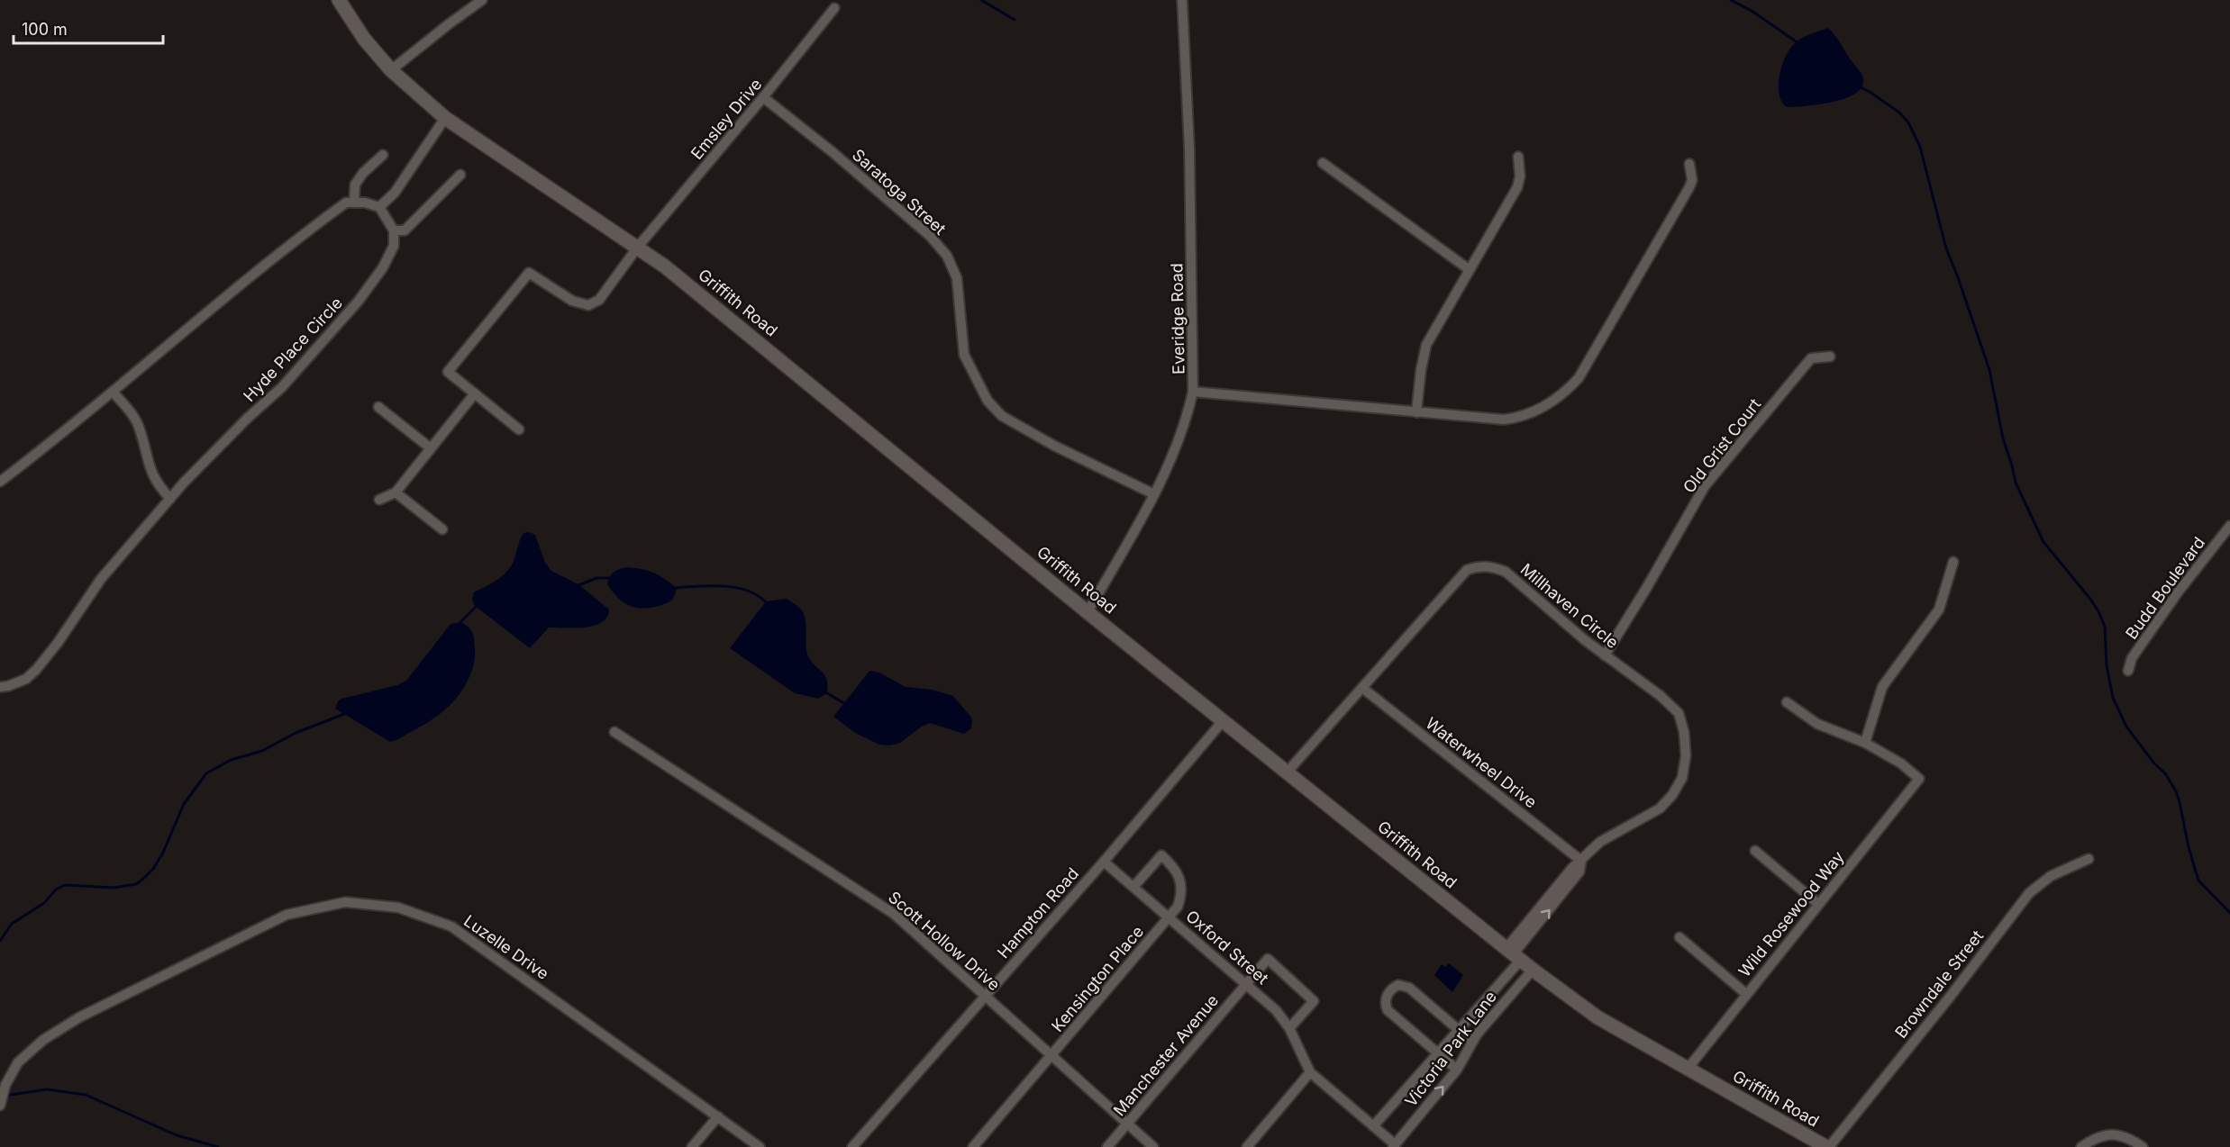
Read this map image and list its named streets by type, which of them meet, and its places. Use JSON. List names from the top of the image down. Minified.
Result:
{"streets":{"street":["Emsley Drive","Saratoga Street","Griffith Road","Everidge Road","Hyde Place Circle","Old Grist Court","Budd Boulevard","Millhaven Circle","Waterwheel Drive","Hampton Road","Wild Rosewood Way","Scott Hollow Drive","Luzelle Drive","Oxford Street","Kensington Place","Browndale Street","Victoria Park Lane","Manchester Avenue"]},"crossings":[["Emsley Drive","Saratoga Street"],["Emsley Drive","Griffith Road"],["Saratoga Street","Everidge Road"],["Griffith Road","Everidge Road"],["Griffith Road","Millhaven Circle"],["Griffith Road","Hampton Road"],["Griffith Road","Wild Rosewood Way"],["Griffith Road","Browndale Street"],["Griffith Road","Victoria Park Lane"],["Old Grist Court","Millhaven Circle"],["Millhaven Circle","Waterwheel Drive"],["Millhaven Circle","Victoria Park Lane"],["Hampton Road","Scott Hollow Drive"],["Hampton Road","Oxford Street"],["Scott Hollow Drive","Kensington Place"],["Scott Hollow Drive","Manchester Avenue"],["Oxford Street","Kensington Place"],["Oxford Street","Manchester Avenue"]],"scale_bar":"100 m"}
